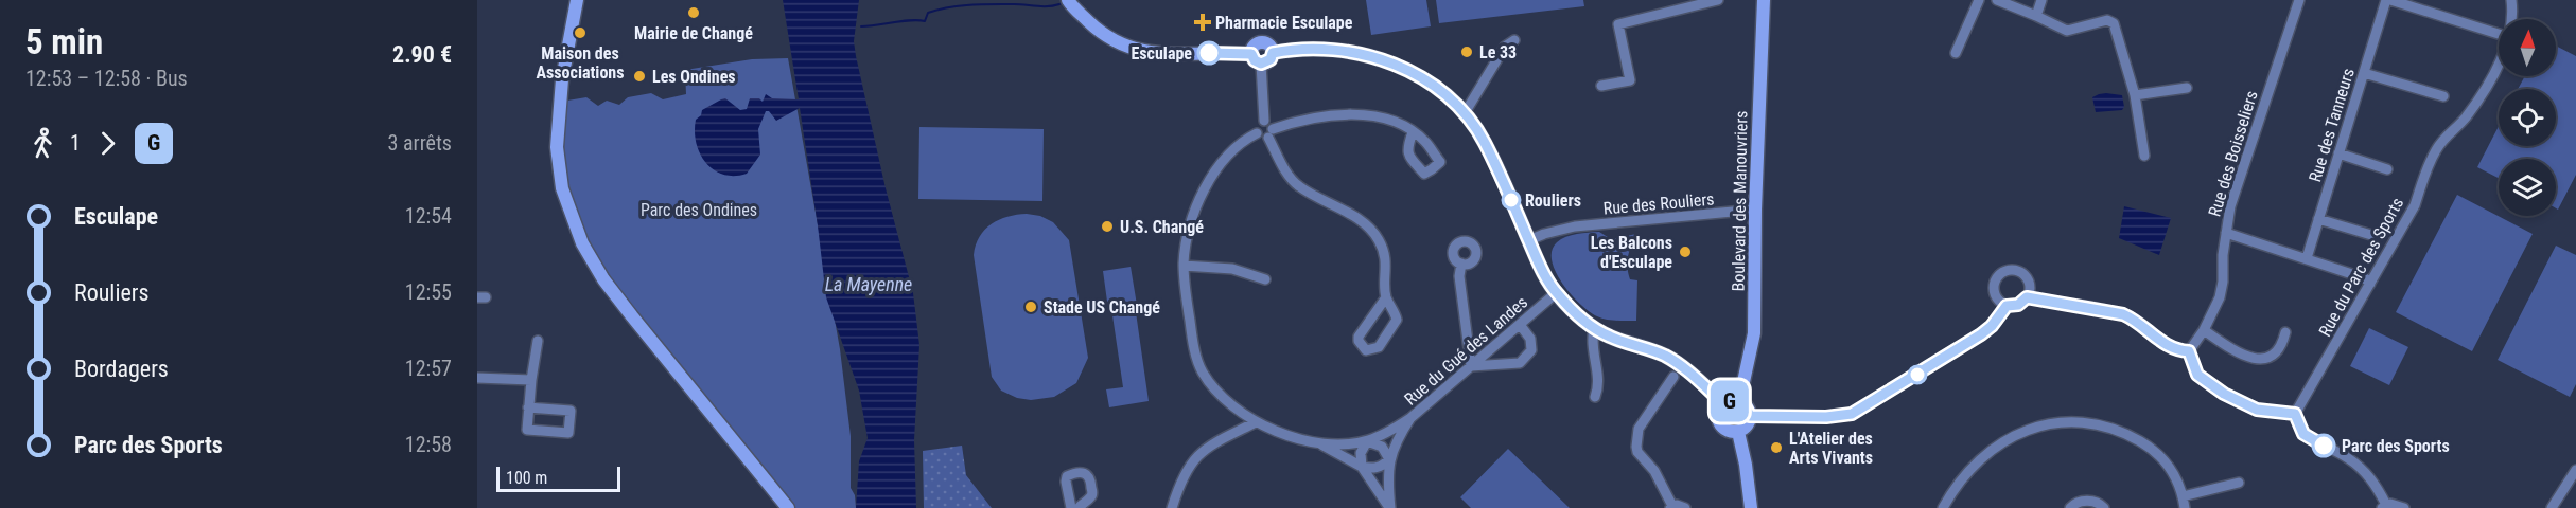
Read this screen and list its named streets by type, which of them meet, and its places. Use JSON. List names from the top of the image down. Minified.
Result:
{"streets":{"street":["Rue des Tanneurs","Rue des Boisseliers","Boulevard des Manouvriers","Rue des Rouliers","Rue du Parc des Sports","Rue du Gué des Landes"]},"crossings":[["Boulevard des Manouvriers","Rue des Rouliers"]],"water":["La Mayenne"],"parks":["Parc des Ondines"],"places":{"other":["Mairie de Changé","Maison des Associations","Le 33","Esculape","Les Ondines","Rouliers","U.S. Changé","Les Balcons d'Esculape","Stade US Changé","Parc des Sports","L'Atelier des Arts Vivants"],"health":["Pharmacie Esculape"]},"lines":["bus line G"],"scale_bar":"100 m","north":"top","page":{"heading":["5 min","12:53 – 12:58 · Bus","2.90 €"],"on_map":"G","legs":["1","G","3 arrêts"],"list":[{"name":"Esculape","value":"12:54"},{"name":"Rouliers","value":"12:55"},{"name":"Bordagers","value":"12:57"},{"name":"Parc des Sports","value":"12:58"}],"scale":"100 m"}}
